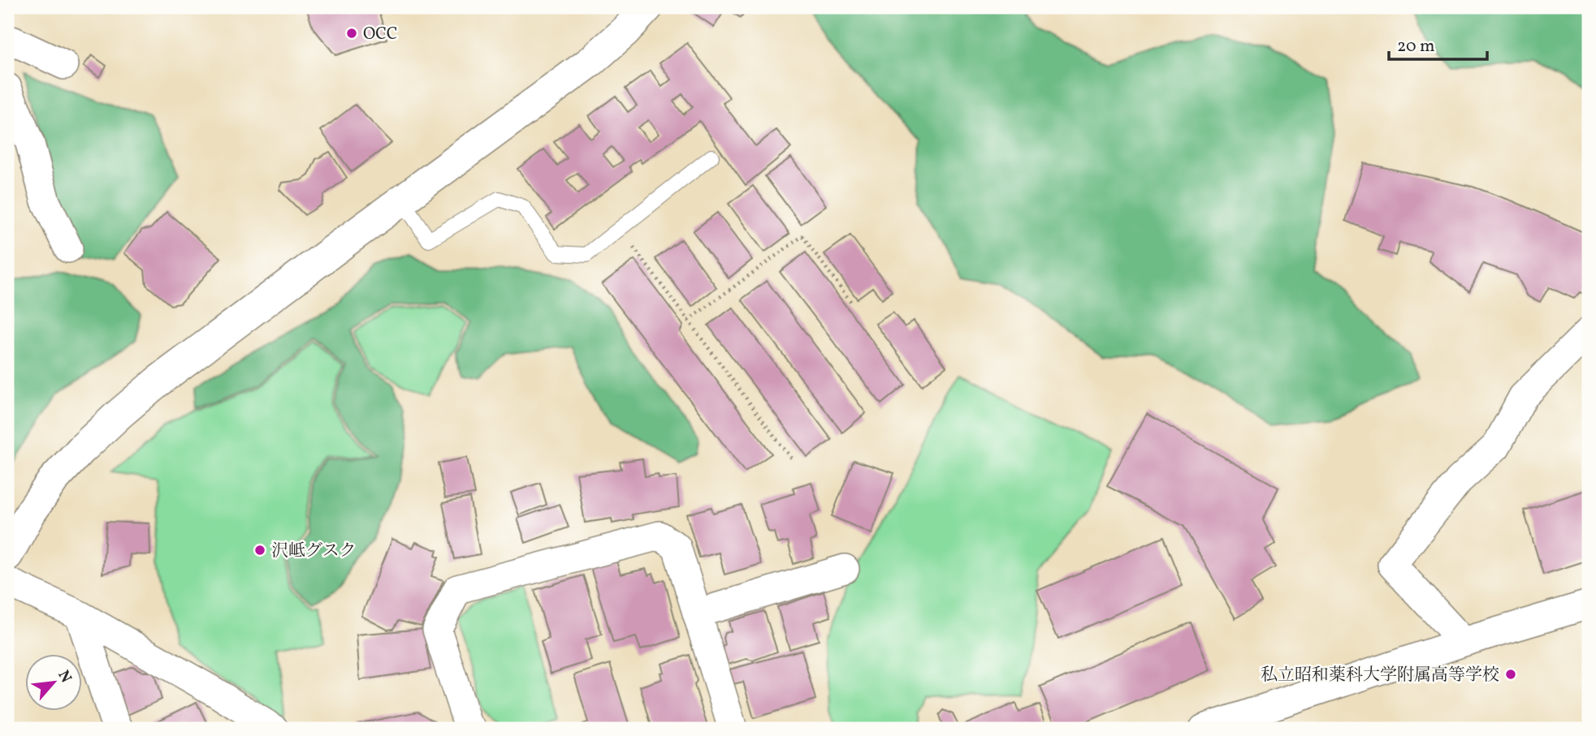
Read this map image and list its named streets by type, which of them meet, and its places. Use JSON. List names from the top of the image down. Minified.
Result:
{"places":["OCC","沢岻グスク","私立昭和薬科大学附属高等学校"],"scale_bar":"20 m","north":"top right"}
